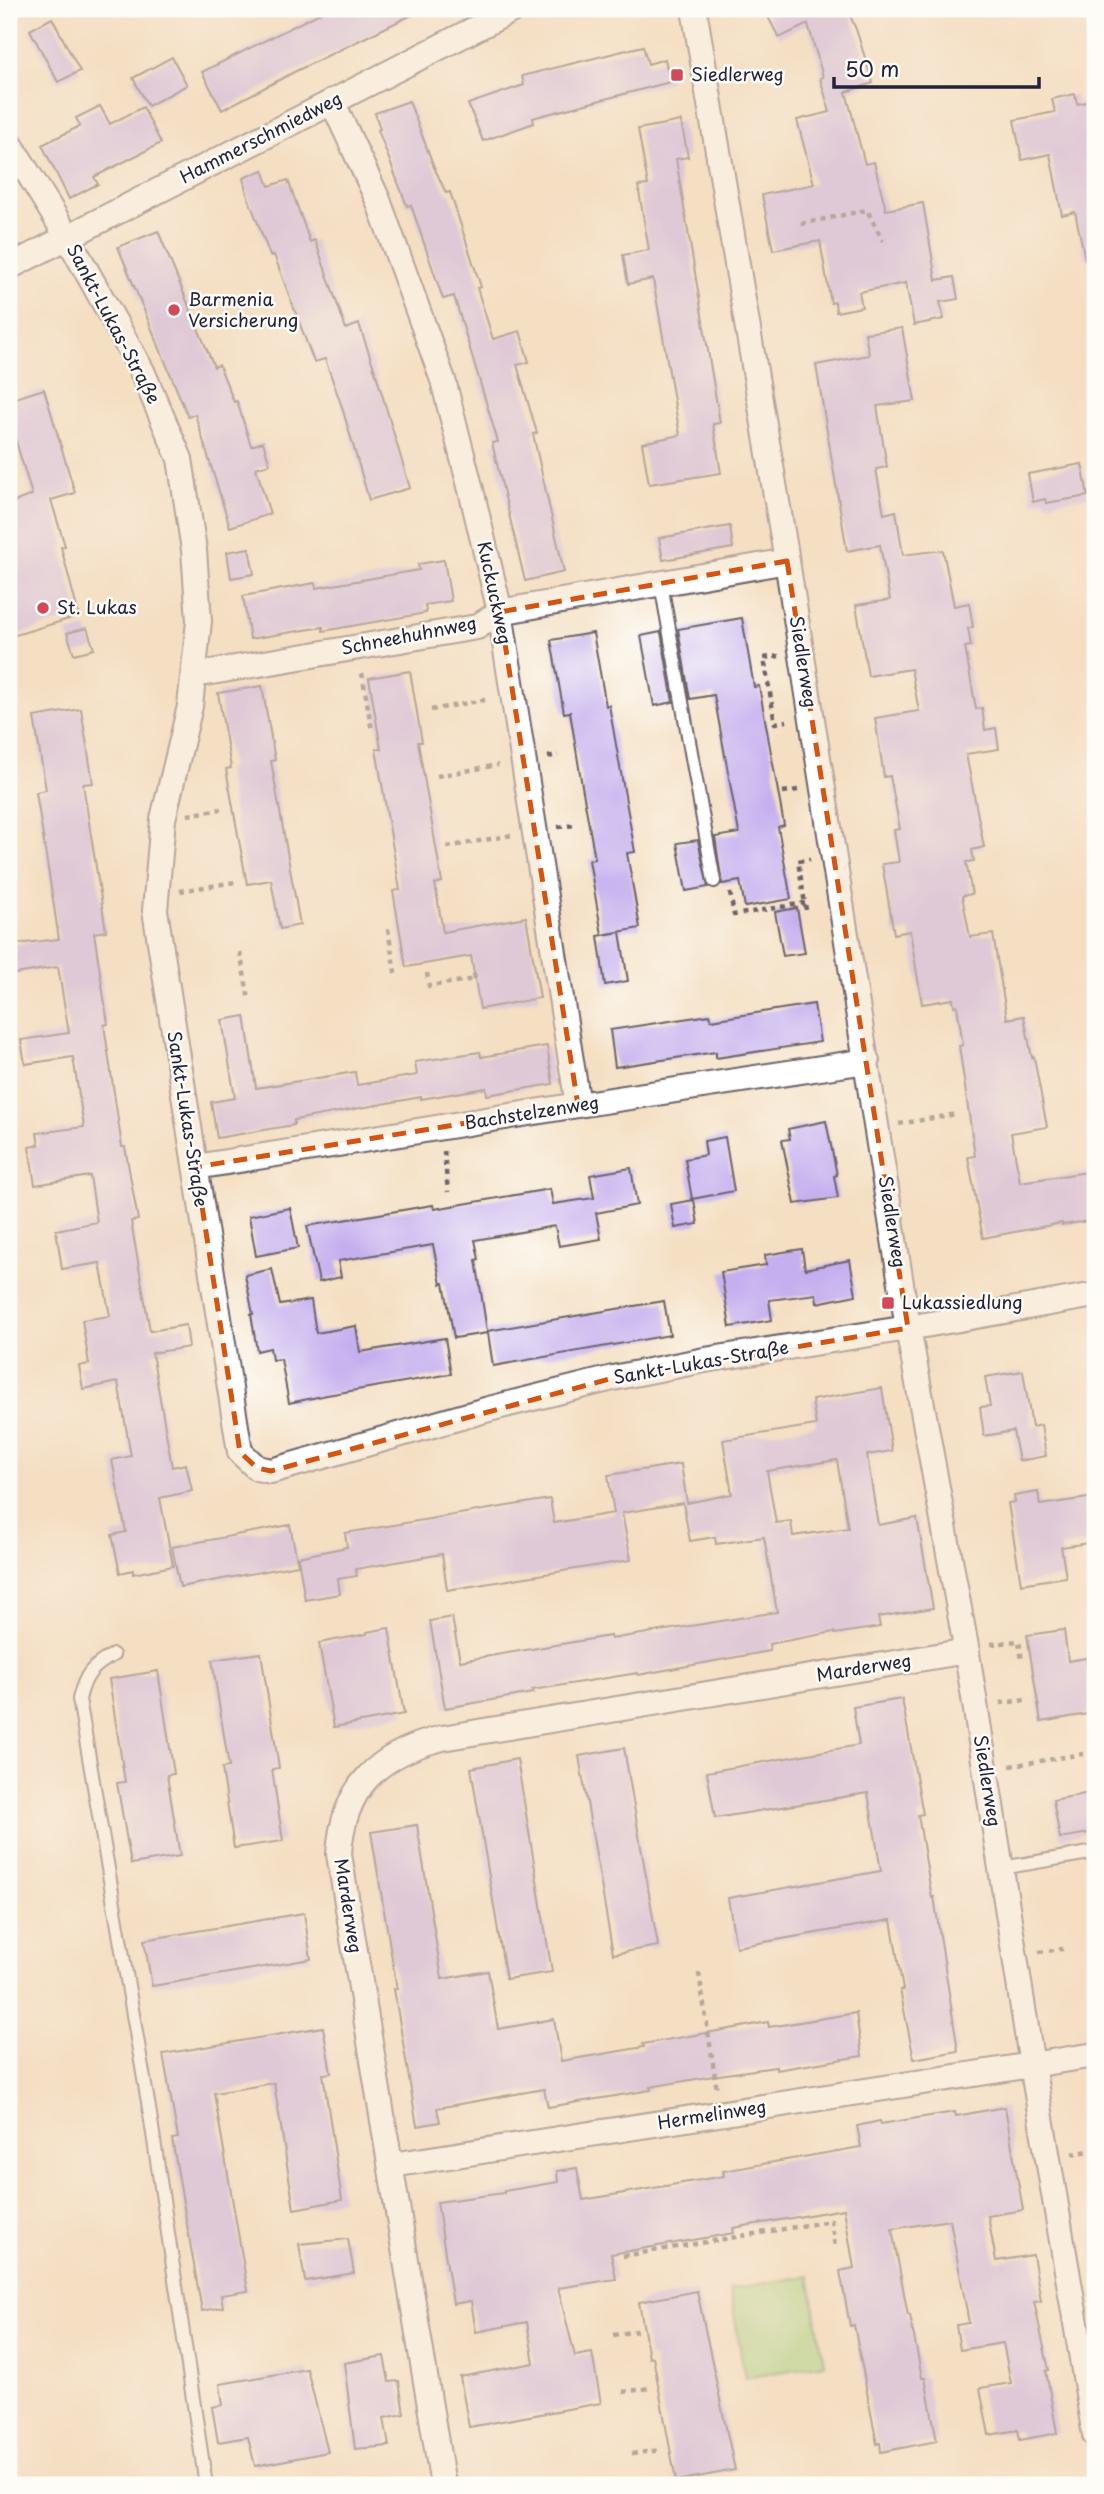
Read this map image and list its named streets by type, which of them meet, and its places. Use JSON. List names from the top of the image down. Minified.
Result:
{"streets":{"street":["Hammerschmiedweg","Sankt-Lukas-Straße","Kuckuckweg","Schneehuhnweg","Siedlerweg","Bachstelzenweg","Marderweg","Hermelinweg"]},"crossings":[["Hammerschmiedweg","Sankt-Lukas-Straße"],["Hammerschmiedweg","Kuckuckweg"],["Sankt-Lukas-Straße","Schneehuhnweg"],["Sankt-Lukas-Straße","Siedlerweg"],["Sankt-Lukas-Straße","Bachstelzenweg"],["Kuckuckweg","Schneehuhnweg"],["Kuckuckweg","Bachstelzenweg"],["Schneehuhnweg","Siedlerweg"],["Siedlerweg","Bachstelzenweg"],["Siedlerweg","Marderweg"],["Siedlerweg","Hermelinweg"],["Marderweg","Hermelinweg"]],"places":{"transit":["Siedlerweg","Lukassiedlung"],"other":["Barmenia Versicherung","St. Lukas"]},"scale_bar":"50 m"}
